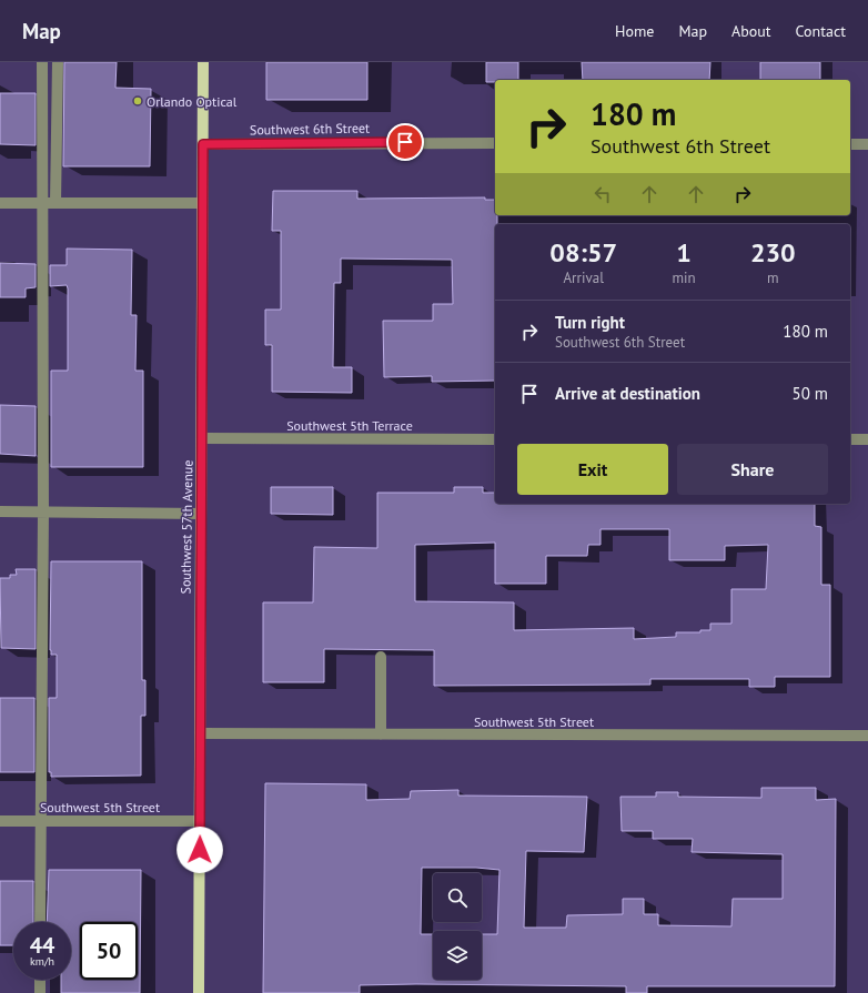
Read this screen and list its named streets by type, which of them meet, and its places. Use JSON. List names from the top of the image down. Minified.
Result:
{"streets":{"main road":["Southwest 57th Avenue"],"street":["Southwest 6th Street","Southwest 5th Terrace","Southwest 5th Street"]},"crossings":[["Southwest 6th Street","Southwest 57th Avenue"],["Southwest 5th Terrace","Southwest 57th Avenue"],["Southwest 57th Avenue","Southwest 5th Street"]],"places":["Orlando Optical"],"page":{"header":"Map","nav":["Home","Map","About","Contact"],"turn":["180 m","Southwest 6th Street"],"eta":["08:57","Arrival","1","min","230","m"],"list":[{"name":"Turn right","note":"Southwest 6th Street","value":"180 m"},{"name":"Arrive at destination","value":"50 m"}],"buttons":["Exit","Share"],"speed":"44 km/h","limit":"50"}}
